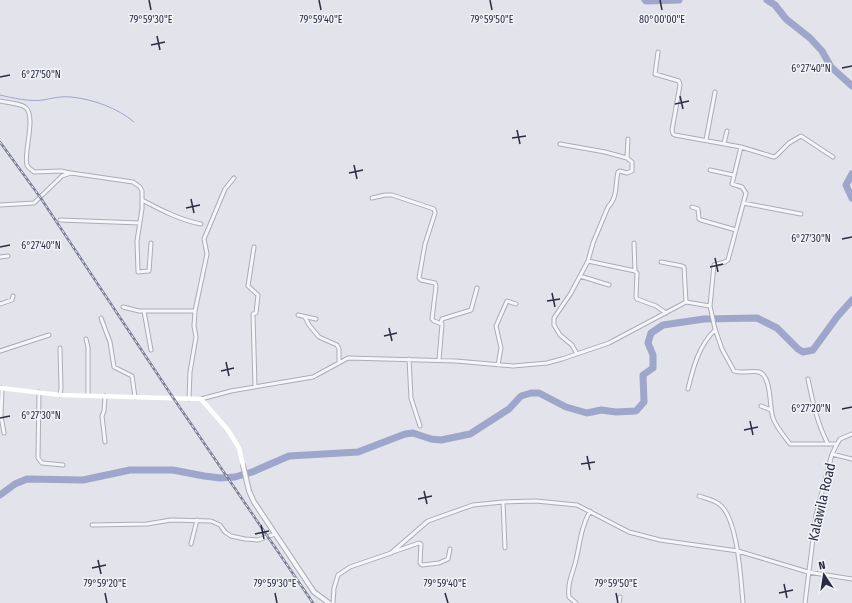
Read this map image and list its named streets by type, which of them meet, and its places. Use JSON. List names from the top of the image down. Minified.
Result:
{"streets":{"street":["Kalawila Road"]},"north":"top","coordinates":["79°59'30\"E","79°59'40\"E","79°59'50\"E","80°00'00\"E","6°27'40\"N","6°27'50\"N","6°27'30\"N","6°27'20\"N","79°59'20\"E"]}
